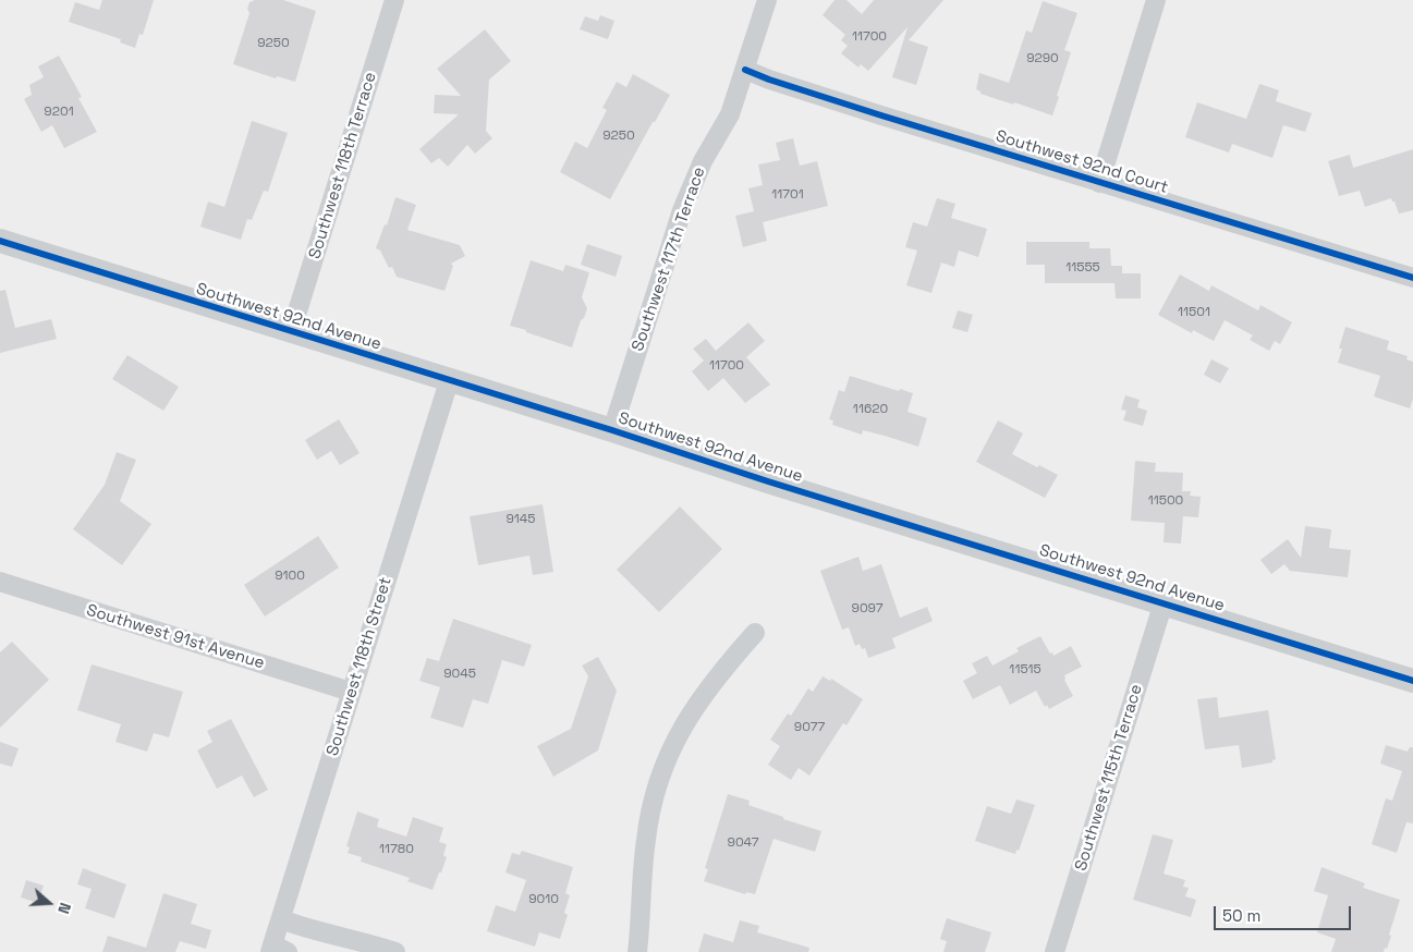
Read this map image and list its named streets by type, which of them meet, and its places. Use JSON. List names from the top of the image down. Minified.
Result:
{"streets":{"street":["Southwest 92nd Court","Southwest 118th Terrace","Southwest 117th Terrace","Southwest 92nd Avenue","Southwest 91st Avenue","Southwest 118th Street","Southwest 115th Terrace"]},"crossings":[["Southwest 92nd Court","Southwest 117th Terrace"],["Southwest 118th Terrace","Southwest 92nd Avenue"],["Southwest 117th Terrace","Southwest 92nd Avenue"],["Southwest 92nd Avenue","Southwest 118th Street"],["Southwest 92nd Avenue","Southwest 115th Terrace"],["Southwest 91st Avenue","Southwest 118th Street"]],"house_numbers":["11700","9250","9290","9201","9250","11701","11555","11501","11700","11620","11500","9145","9100","9097","11515","9045","9077","9047","11780","9010"],"scale_bar":"50 m","north":"right"}
